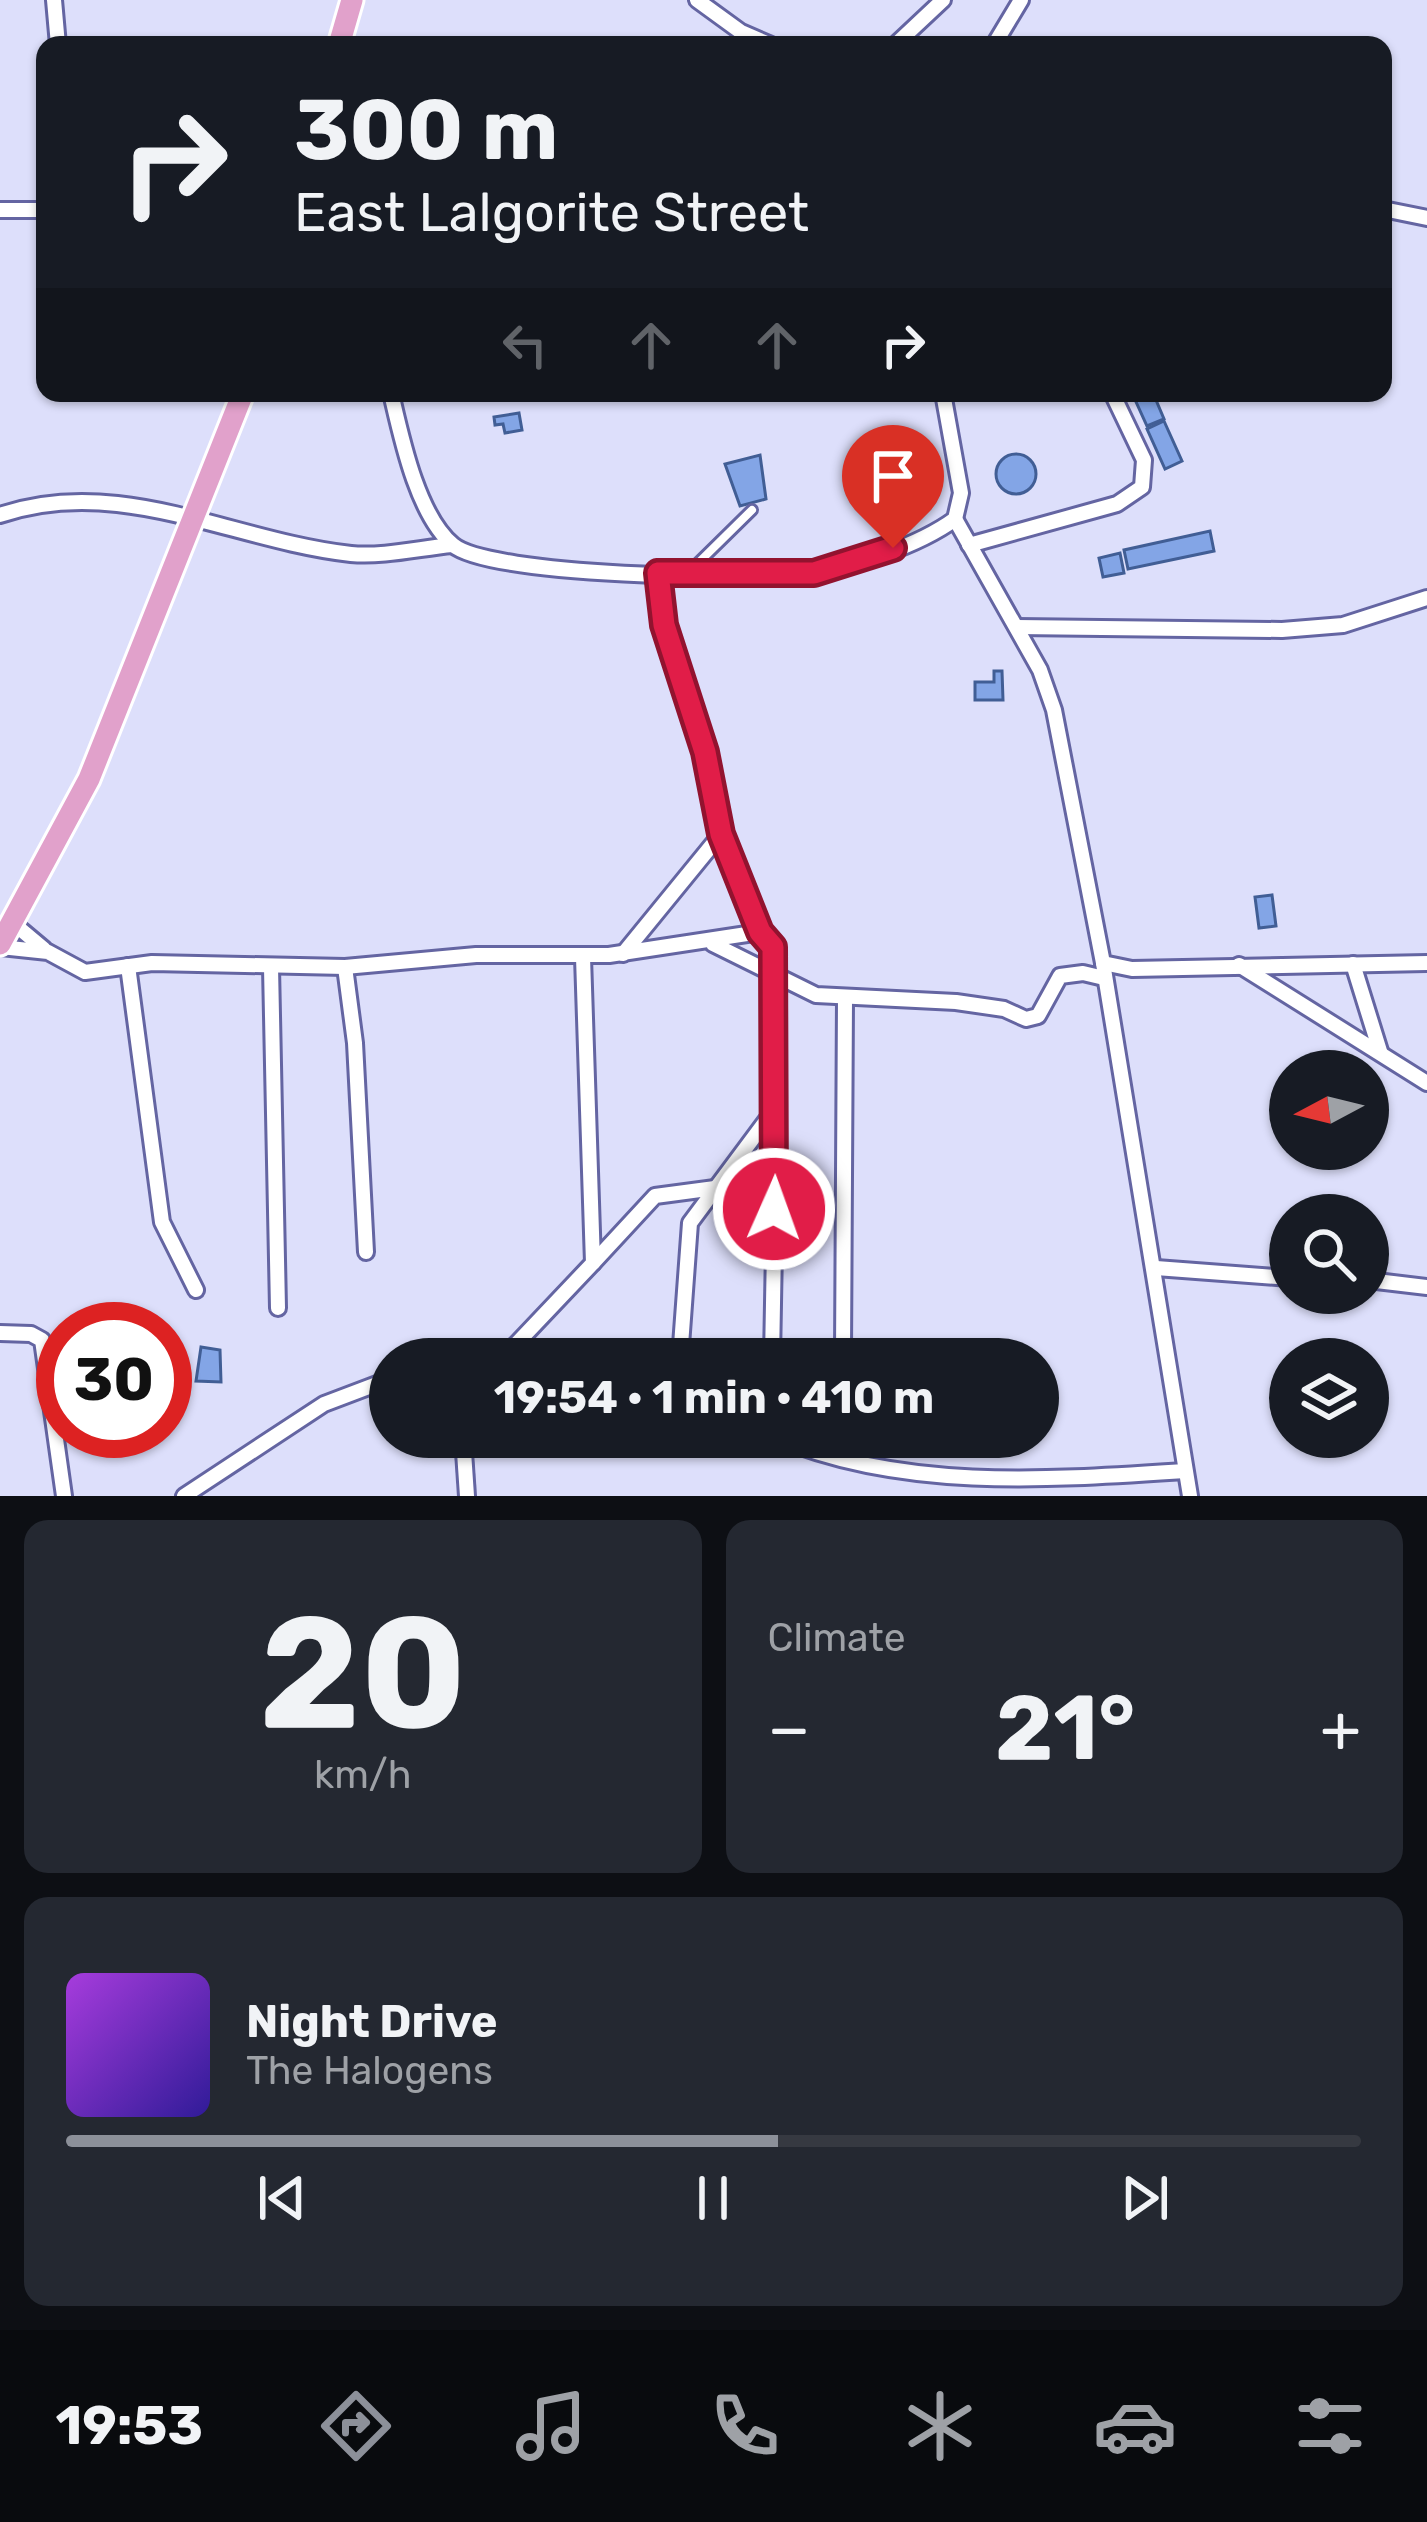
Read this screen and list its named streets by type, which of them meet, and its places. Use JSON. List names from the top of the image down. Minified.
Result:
{"north":"left","page":{"turn":["300 m","East Lalgorite Street"],"limit":"30","trip":"19:54 · 1 min · 410 m","tile":[["20","km/h"],"Climate"],"heat":["−","21°","+"],"song":["Night Drive","The Halogens"],"tabs":"19:53"}}
